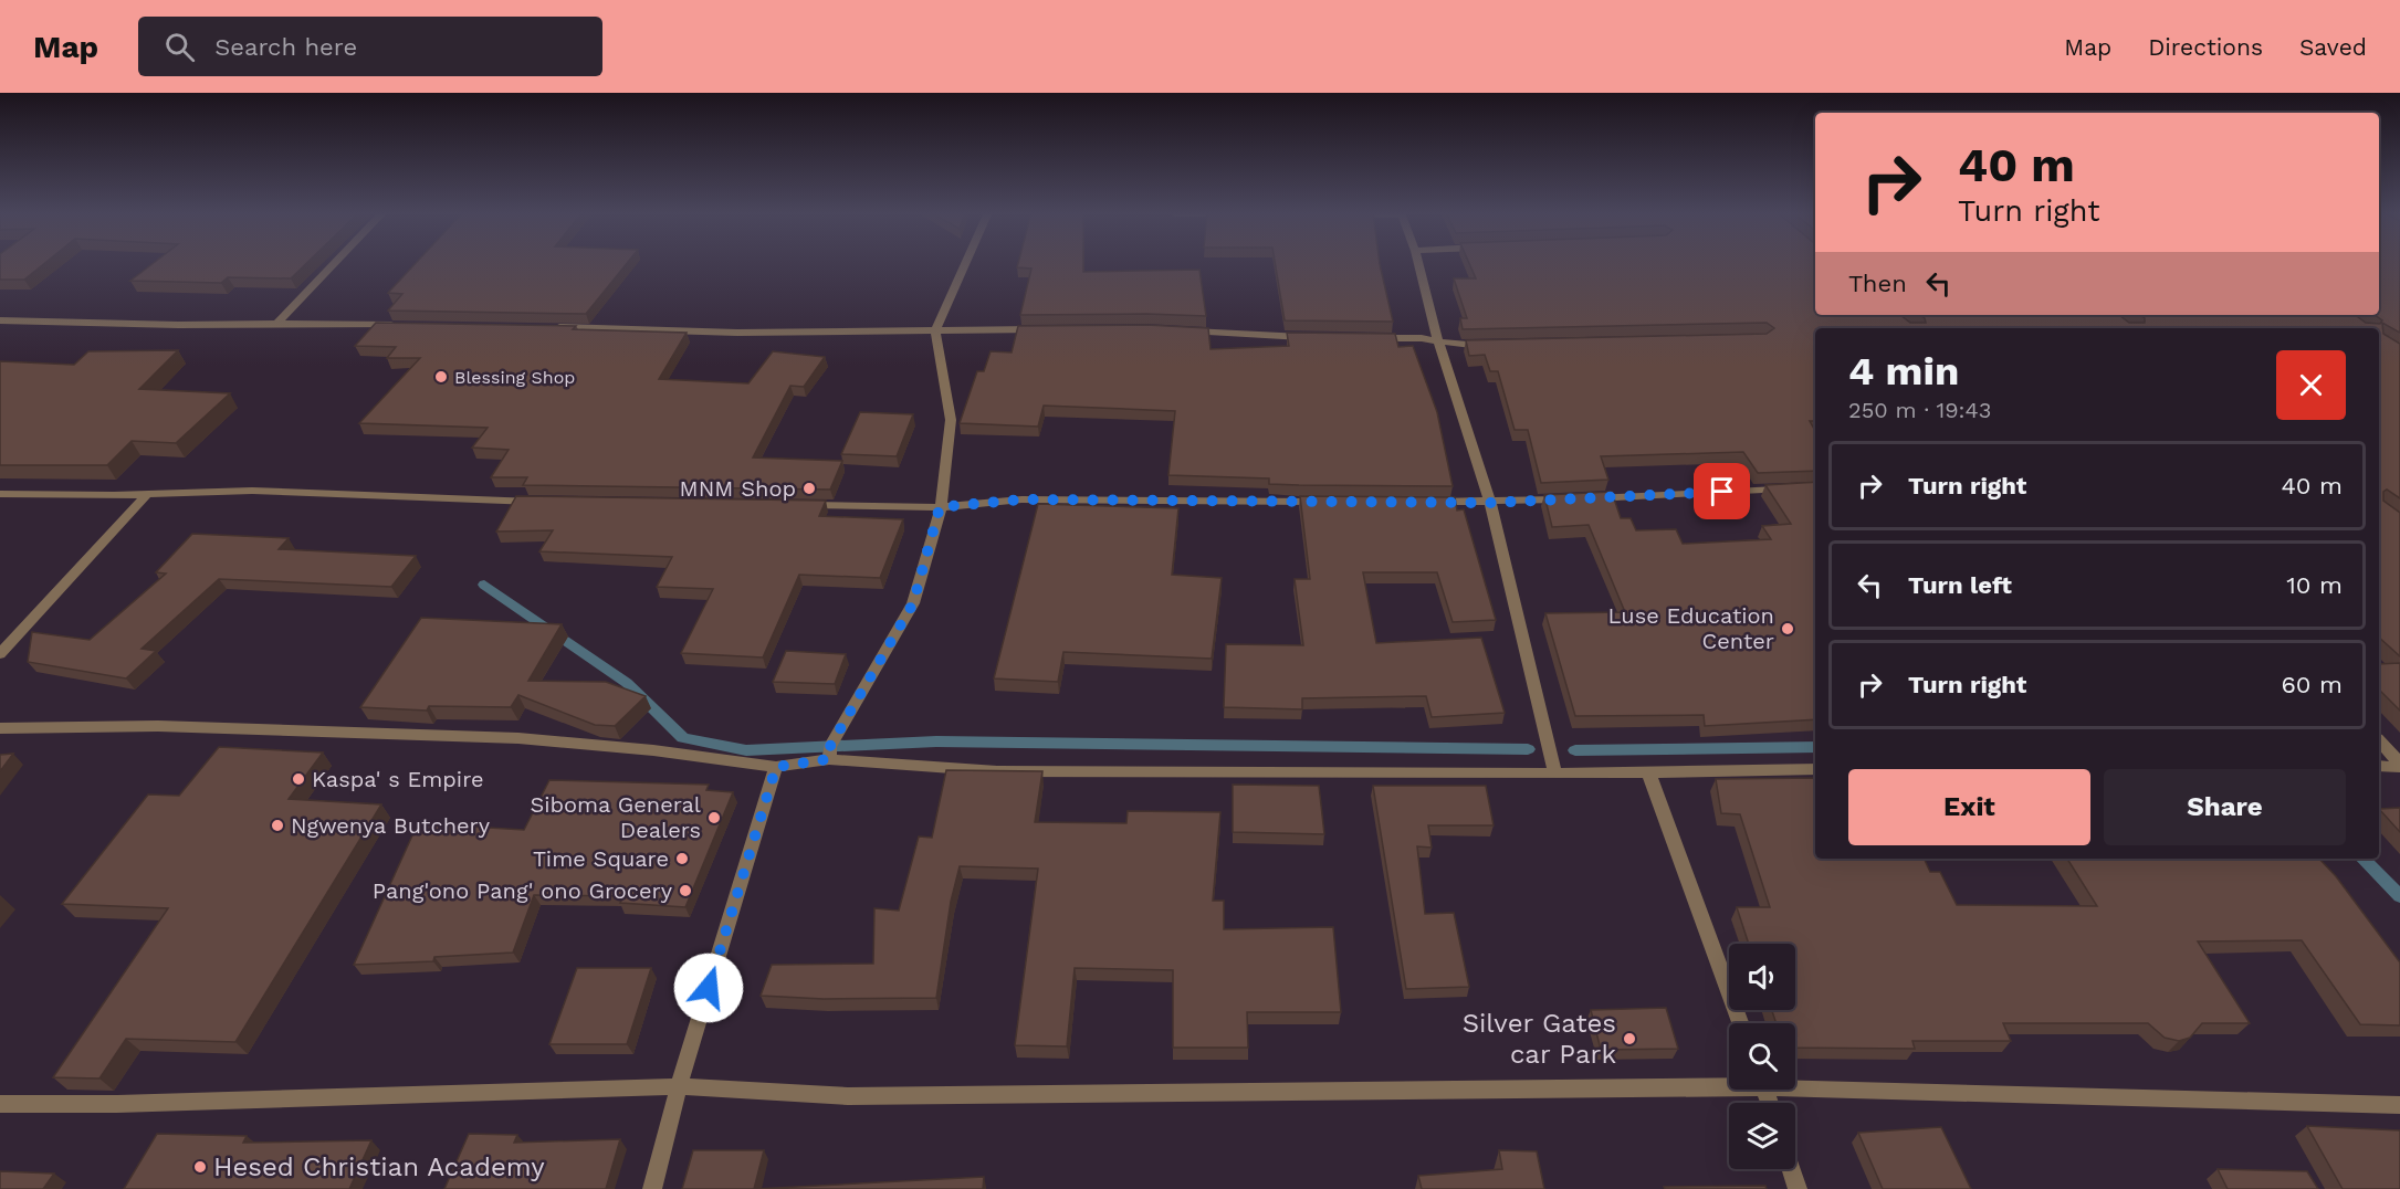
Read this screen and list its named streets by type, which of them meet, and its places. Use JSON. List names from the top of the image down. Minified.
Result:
{"places":["Blessing Shop","MNM Shop","Luse Education Center","Kaspa' s Empire","Siboma General Dealers","Ngwenya Butchery","Time Square","Pang'ono Pang' ono Grocery","Silver Gates car Park","Hesed Christian Academy"],"page":{"header":"Map","search":"Search here","nav":["Map","Directions","Saved"],"turn":["40 m","Turn right"],"then":"Then","heading":["4 min","250 m · 19:43"],"list":[{"name":"Turn right","value":"40 m"},{"name":"Turn left","value":"10 m"},{"name":"Turn right","value":"60 m"}],"buttons":["Exit","Share"]}}
